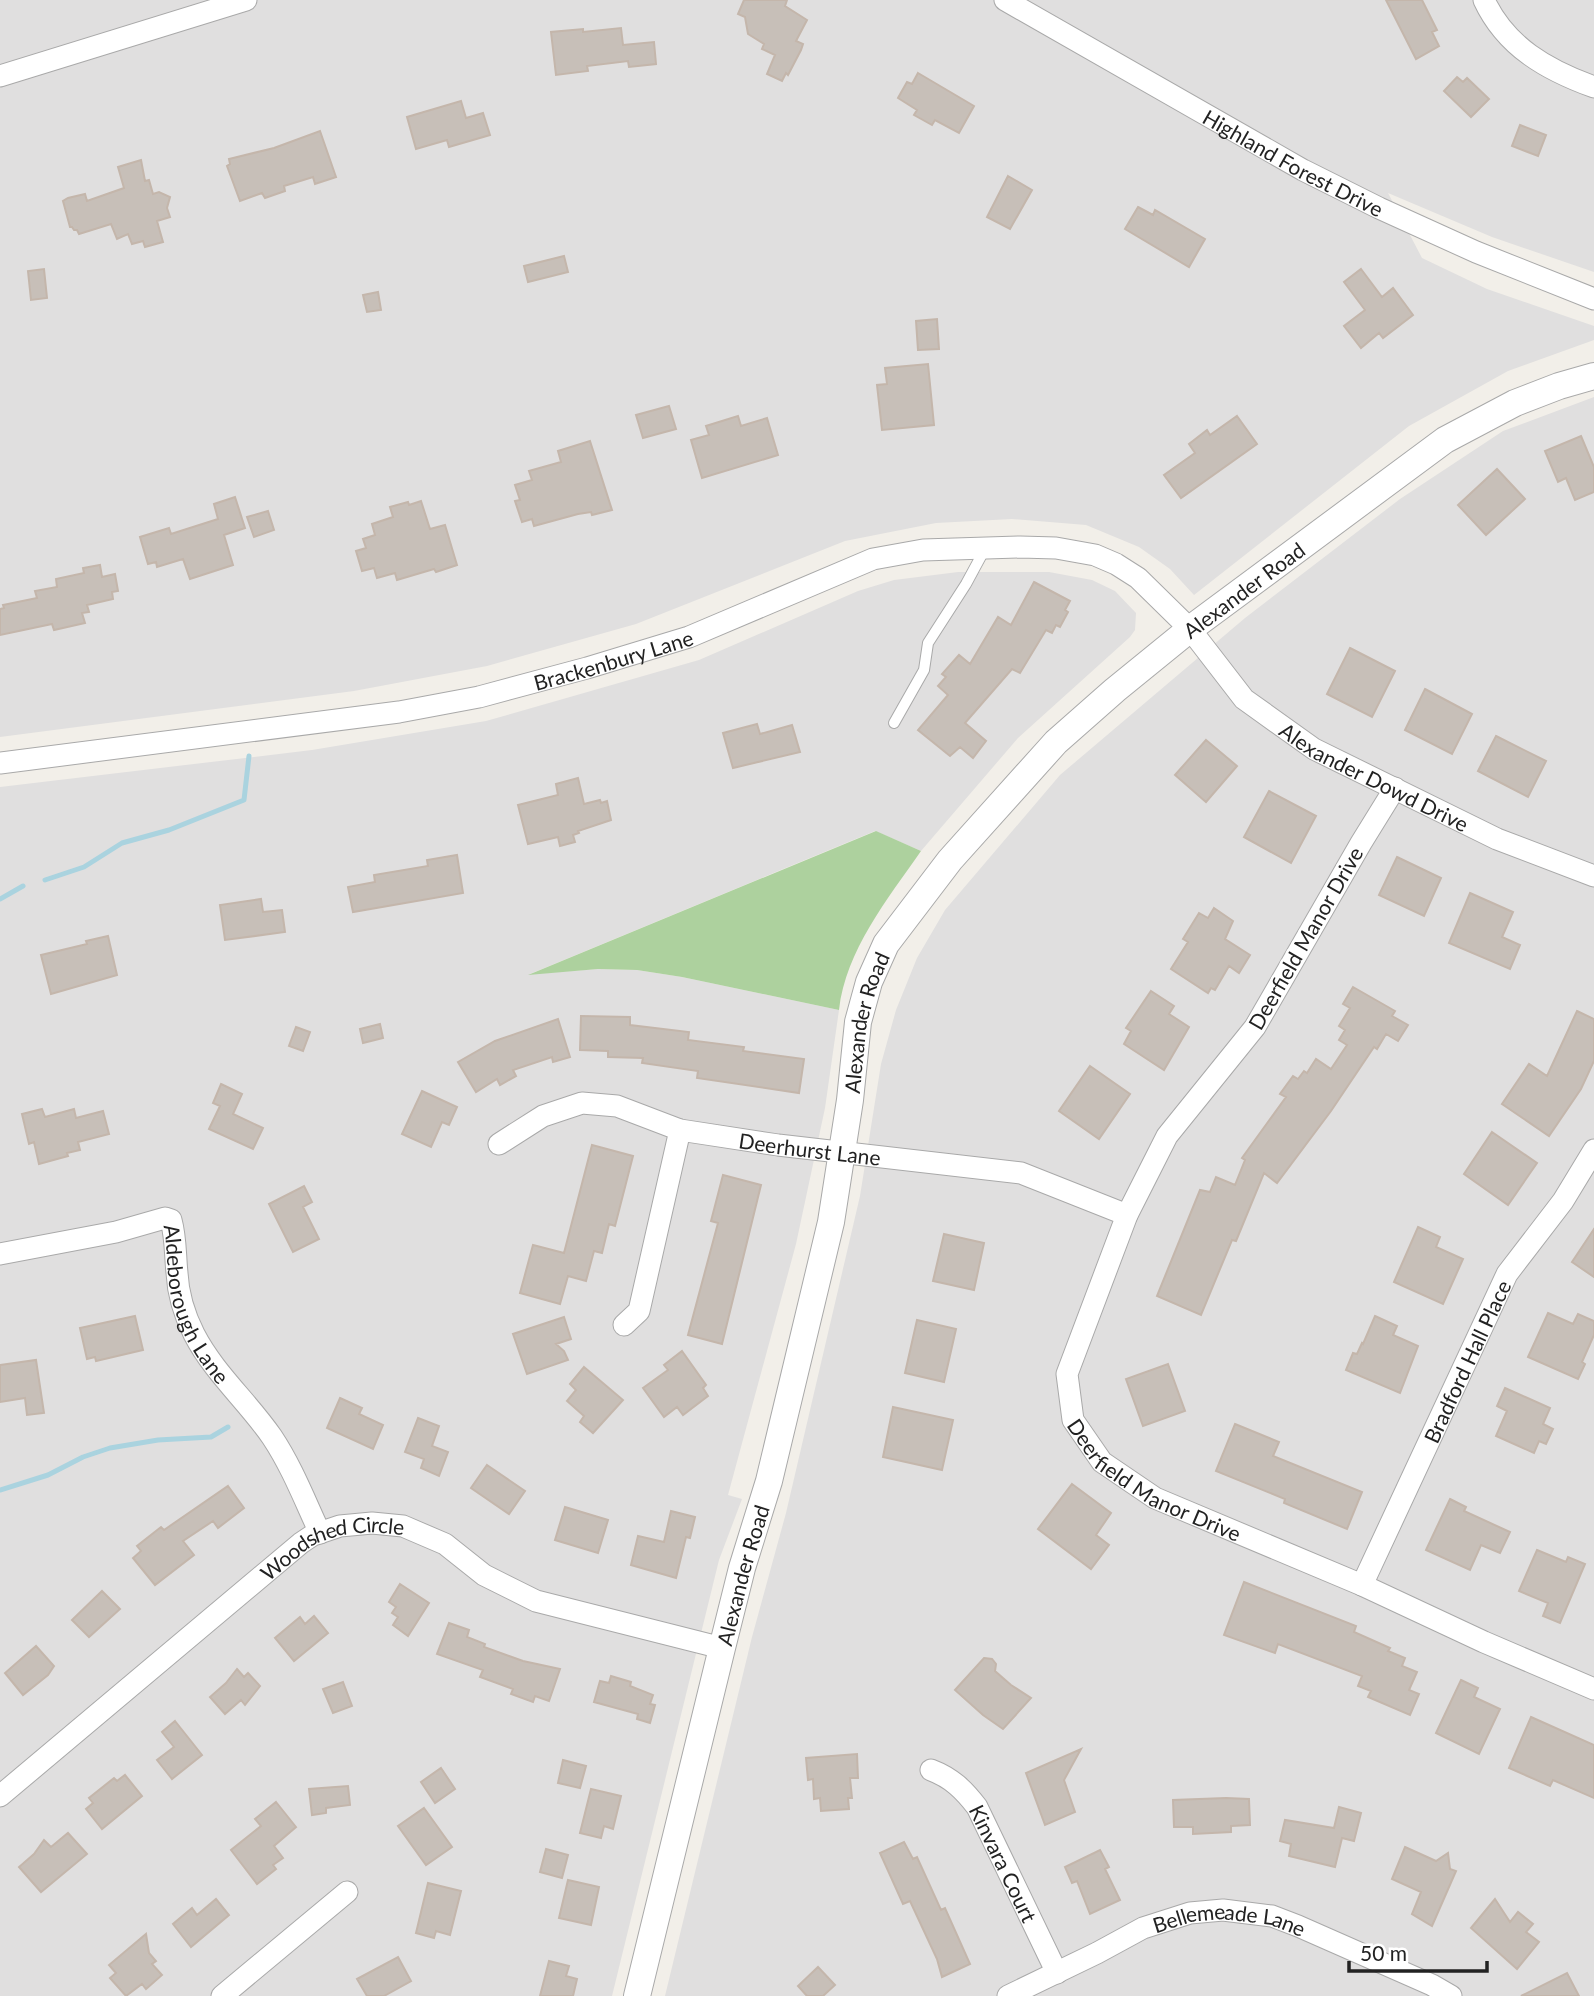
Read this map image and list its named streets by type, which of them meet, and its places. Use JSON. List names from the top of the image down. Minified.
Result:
{"streets":{"street":["Highland Forest Drive","Alexander Road","Brackenbury Lane","Alexander Dowd Drive","Deerfield Manor Drive","Deerhurst Lane","Aldeborough Lane","Bradford Hall Place","Woodshed Circle","Kinvara Court","Bellemeade Lane"]},"crossings":[["Alexander Road","Brackenbury Lane"],["Alexander Road","Alexander Dowd Drive"],["Alexander Road","Deerhurst Lane"],["Alexander Road","Woodshed Circle"],["Brackenbury Lane","Alexander Dowd Drive"],["Alexander Dowd Drive","Deerfield Manor Drive"],["Deerfield Manor Drive","Deerhurst Lane"],["Deerfield Manor Drive","Bradford Hall Place"],["Aldeborough Lane","Woodshed Circle"],["Kinvara Court","Bellemeade Lane"]],"scale_bar":"50 m"}
